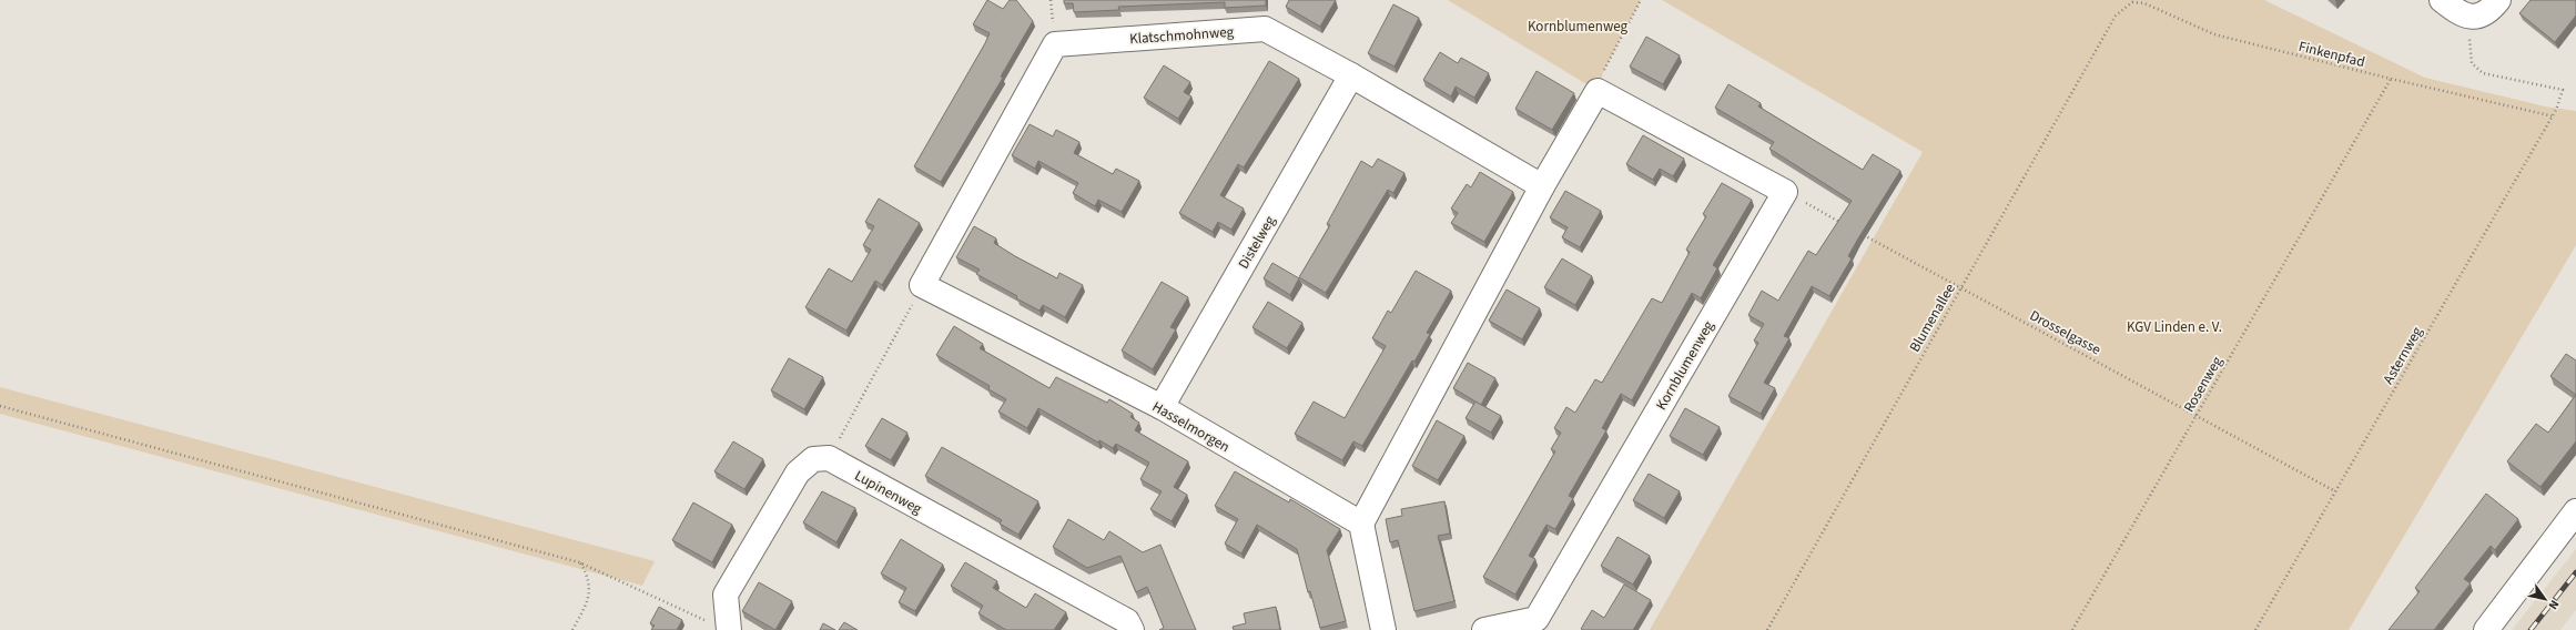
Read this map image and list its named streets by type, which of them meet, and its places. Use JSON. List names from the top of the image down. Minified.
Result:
{"streets":{"street":["Klatschmohnweg","Distelweg","Kornblumenweg","Hasselmorgen","Lupinenweg"],"path":["Finkenpfad","Blumenallee","Drosselgasse","Asternweg","Rosenweg"]},"crossings":[["Klatschmohnweg","Distelweg"],["Klatschmohnweg","Hasselmorgen"],["Finkenpfad","Blumenallee"],["Finkenpfad","Asternweg"],["Finkenpfad","Rosenweg"],["Distelweg","Hasselmorgen"],["Blumenallee","Drosselgasse"],["Drosselgasse","Asternweg"],["Drosselgasse","Rosenweg"]],"parks":["Kornblumenweg","KGV Linden e. V."],"north":"bottom right"}
